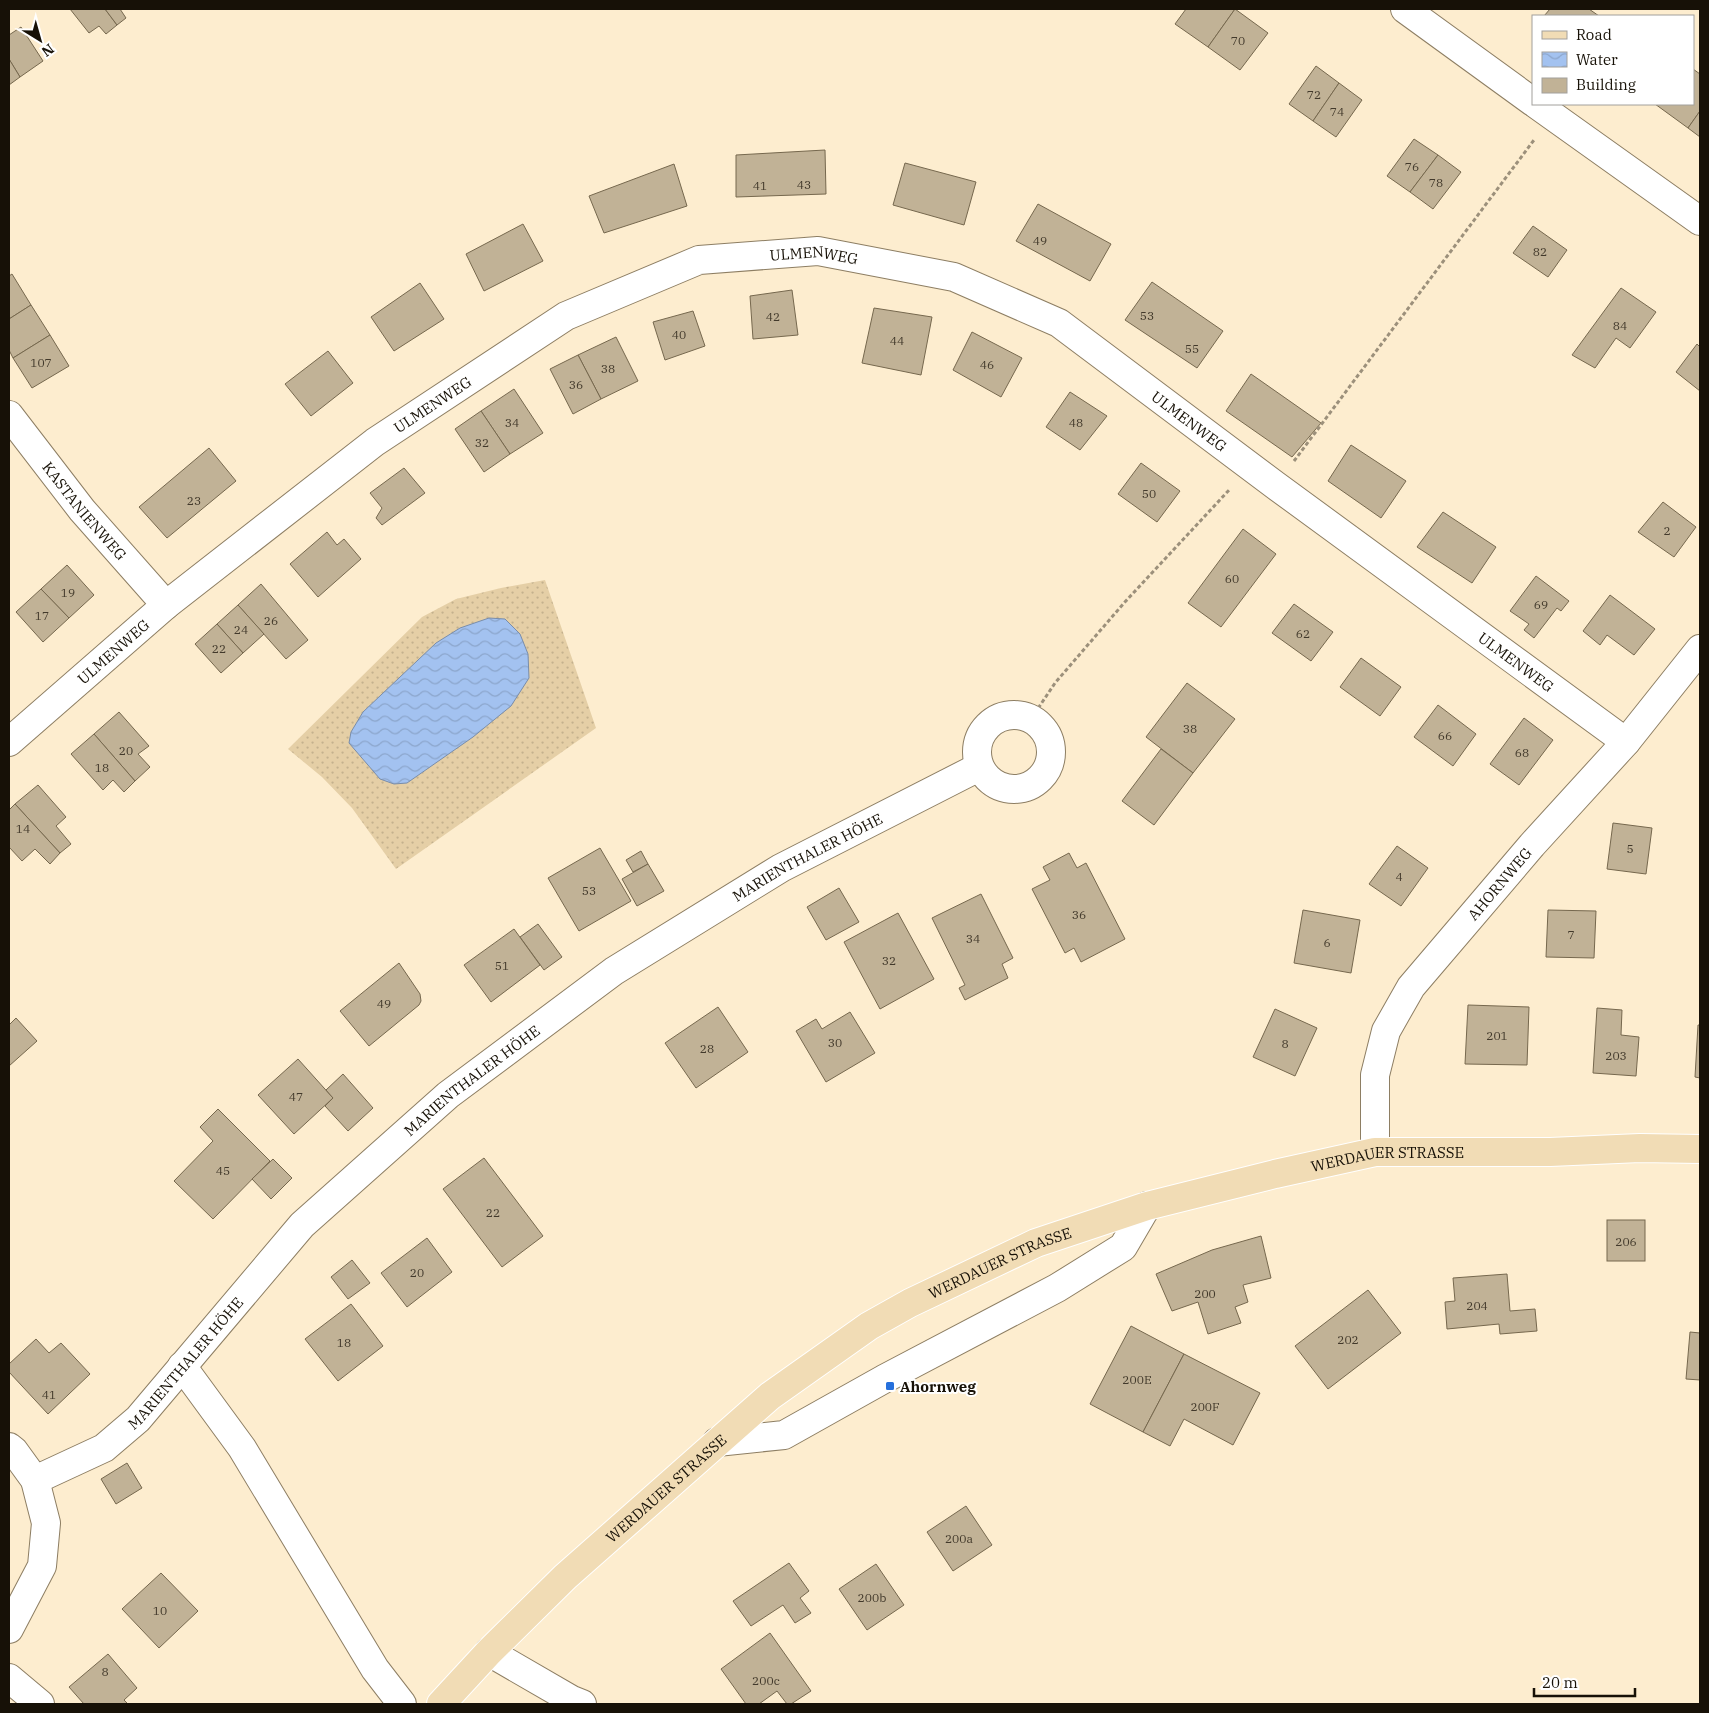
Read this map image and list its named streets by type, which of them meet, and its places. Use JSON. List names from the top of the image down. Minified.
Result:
{"streets":{"main road":["WERDAUER STRASSE"],"street":["ULMENWEG","KASTANIENWEG","MARIENTHALER HÖHE","AHORNWEG"]},"crossings":[["ULMENWEG","KASTANIENWEG"],["ULMENWEG","AHORNWEG"],["AHORNWEG","WERDAUER STRASSE"]],"places":{"transit":["Ahornweg"]},"house_numbers":["70","72","74","76","78","43","41","49","82","53","42","84","40","44","55","107","46","38","36","34","48","32","50","23","2","60","19","69","17","26","24","62","22","38","66","20","68","18","14","5","4","53","36","7","34","6","32","51","49","201","30","8","28","203","47","45","22","206","20","200","204","202","18","200E","41","200F","200a","200b","10","8","200c"],"legend":["Road","Water","Building"],"scale_bar":"20 m","north":"bottom right"}
